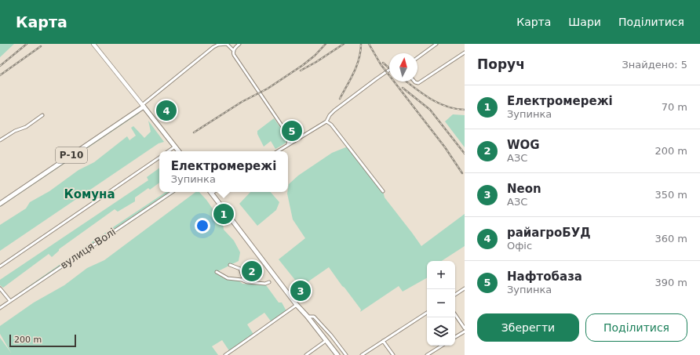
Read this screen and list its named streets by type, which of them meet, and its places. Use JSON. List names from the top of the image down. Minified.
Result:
{"streets":{"main road":["Р-10"],"street":["вулиця Волі"]},"districts":["Комуна"],"scale_bar":"200 m","north":"top","page":{"header":"Карта","nav":["Карта","Шари","Поділитися"],"heading":["Поруч","Знайдено: 5"],"list":[{"mark":"1","name":"Електромережі","note":"Зупинка","value":"70 m"},{"mark":"2","name":"WOG","note":"АЗС","value":"200 m"},{"mark":"3","name":"Neon","note":"АЗС","value":"350 m"},{"mark":"4","name":"райагроБУД","note":"Офіс","value":"360 m"},{"mark":"5","name":"Нафтобаза","note":"Зупинка","value":"390 m"}],"pins":["4","5","1","2","3"],"popup":["Електромережі","Зупинка"],"map_buttons":["+","−"],"buttons":["Зберегти","Поділитися"],"scale":"200 m"}}
